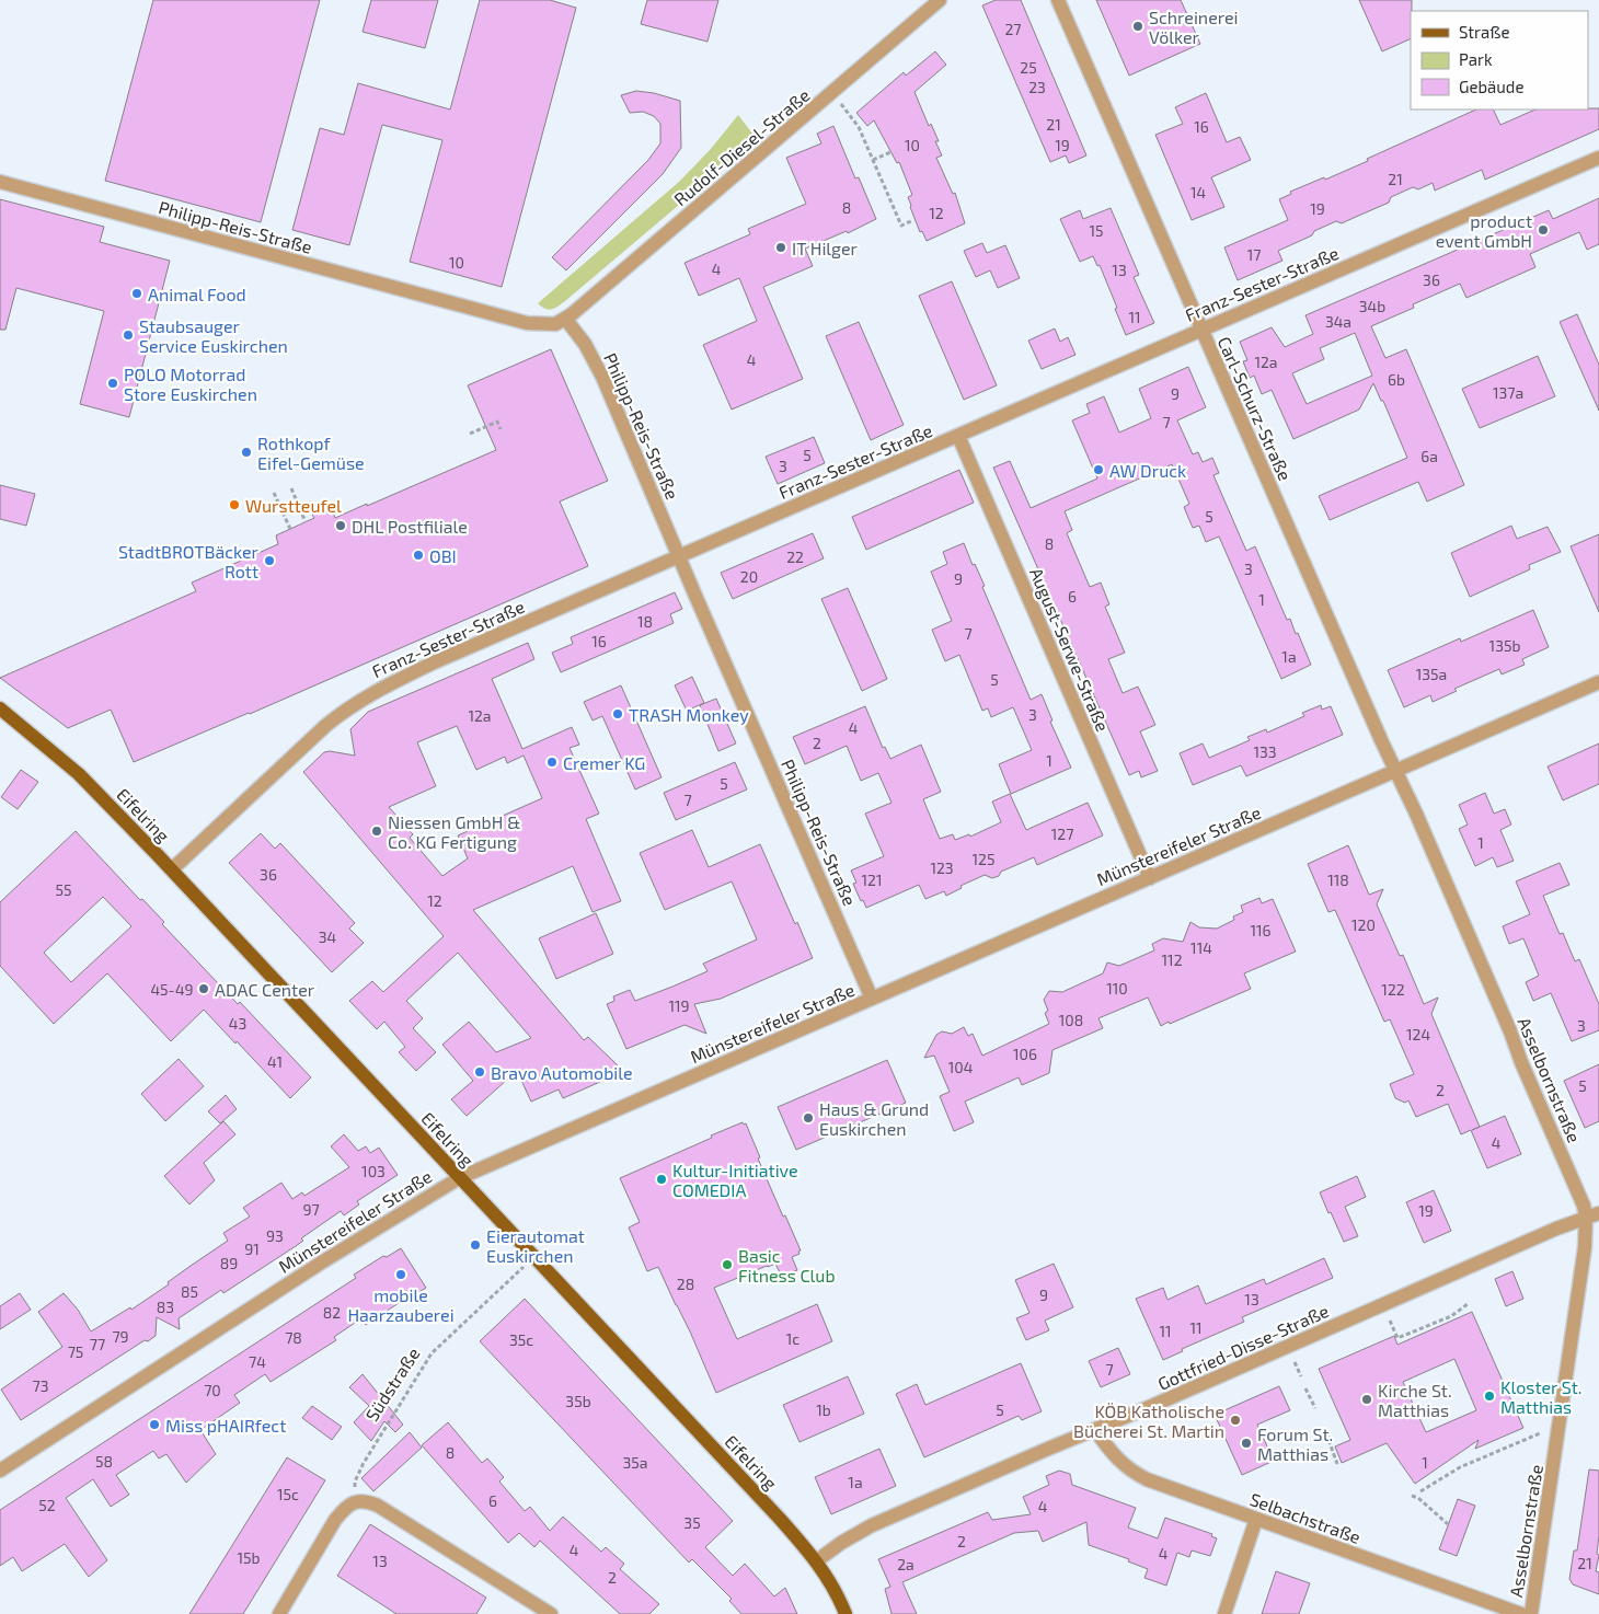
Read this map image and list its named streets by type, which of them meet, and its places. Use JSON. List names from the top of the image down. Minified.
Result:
{"streets":{"main road":["Eifelring"],"street":["Rudolf-Diesel-Straße","Philipp-Reis-Straße","Franz-Sester-Straße","Carl-Schurz-Straße","August-Serwe-Straße","Münstereifeler Straße","Asselbornstraße","Gottfried-Disse-Straße","Selbachstraße"],"path":["Südstraße"]},"crossings":[["Rudolf-Diesel-Straße","Philipp-Reis-Straße"],["Philipp-Reis-Straße","Franz-Sester-Straße"],["Philipp-Reis-Straße","Münstereifeler Straße"],["Franz-Sester-Straße","Carl-Schurz-Straße"],["Franz-Sester-Straße","August-Serwe-Straße"],["Franz-Sester-Straße","Eifelring"],["Carl-Schurz-Straße","Münstereifeler Straße"],["Carl-Schurz-Straße","Asselbornstraße"],["August-Serwe-Straße","Münstereifeler Straße"],["Eifelring","Münstereifeler Straße"],["Eifelring","Gottfried-Disse-Straße"],["Eifelring","Südstraße"],["Münstereifeler Straße","Asselbornstraße"],["Asselbornstraße","Gottfried-Disse-Straße"],["Gottfried-Disse-Straße","Selbachstraße"]],"places":["Schreinerei Völker","product event GmbH","IT Hilger","Animal Food","Staubsauger Service Euskirchen","POLO Motorrad Store Euskirchen","Rothkopf Eifel-Gemüse","AW Druck","Wurstteufel","DHL Postfiliale","OBI","StadtBROTBäcker Rott","TRASH Monkey","Cremer KG","Niessen GmbH & Co. KG Fertigung","ADAC Center","Bravo Automobile","Haus & Grund Euskirchen","Kultur-Initiative COMEDIA","Eierautomat Euskirchen","Basic Fitness Club","mobile Haarzauberei","Kloster St. Matthias","Kirche St. Matthias","KÖB Katholische Bücherei St. Martin","Miss pHAIRfect","Forum St. Matthias"],"house_numbers":["27","25","23","21","16","10","19","21","14","8","19","12","15","17","10","4","13","36","34b","11","34a","4","12a","6b","137a","9","7","5","6a","3","5","8","22","3","20","9","6","1","18","7","16","135b","1a","135a","5","3","12a","4","2","133","1","5","7","127","1","125","123","36","121","118","55","12","120","116","34","114","112","110","45-49","122","119","108","43","3","124","106","41","104","5","2","4","103","97","19","93","91","89","28","85","9","13","83","82","11","11","79","78","1c","35c","77","75","74","7","73","70","35b","1b","5","8","58","35a","1","1a","15c","6","52","4","35","2","4","4","15b","13","21","2a","2"],"legend":["Straße","Park","Gebäude"]}
